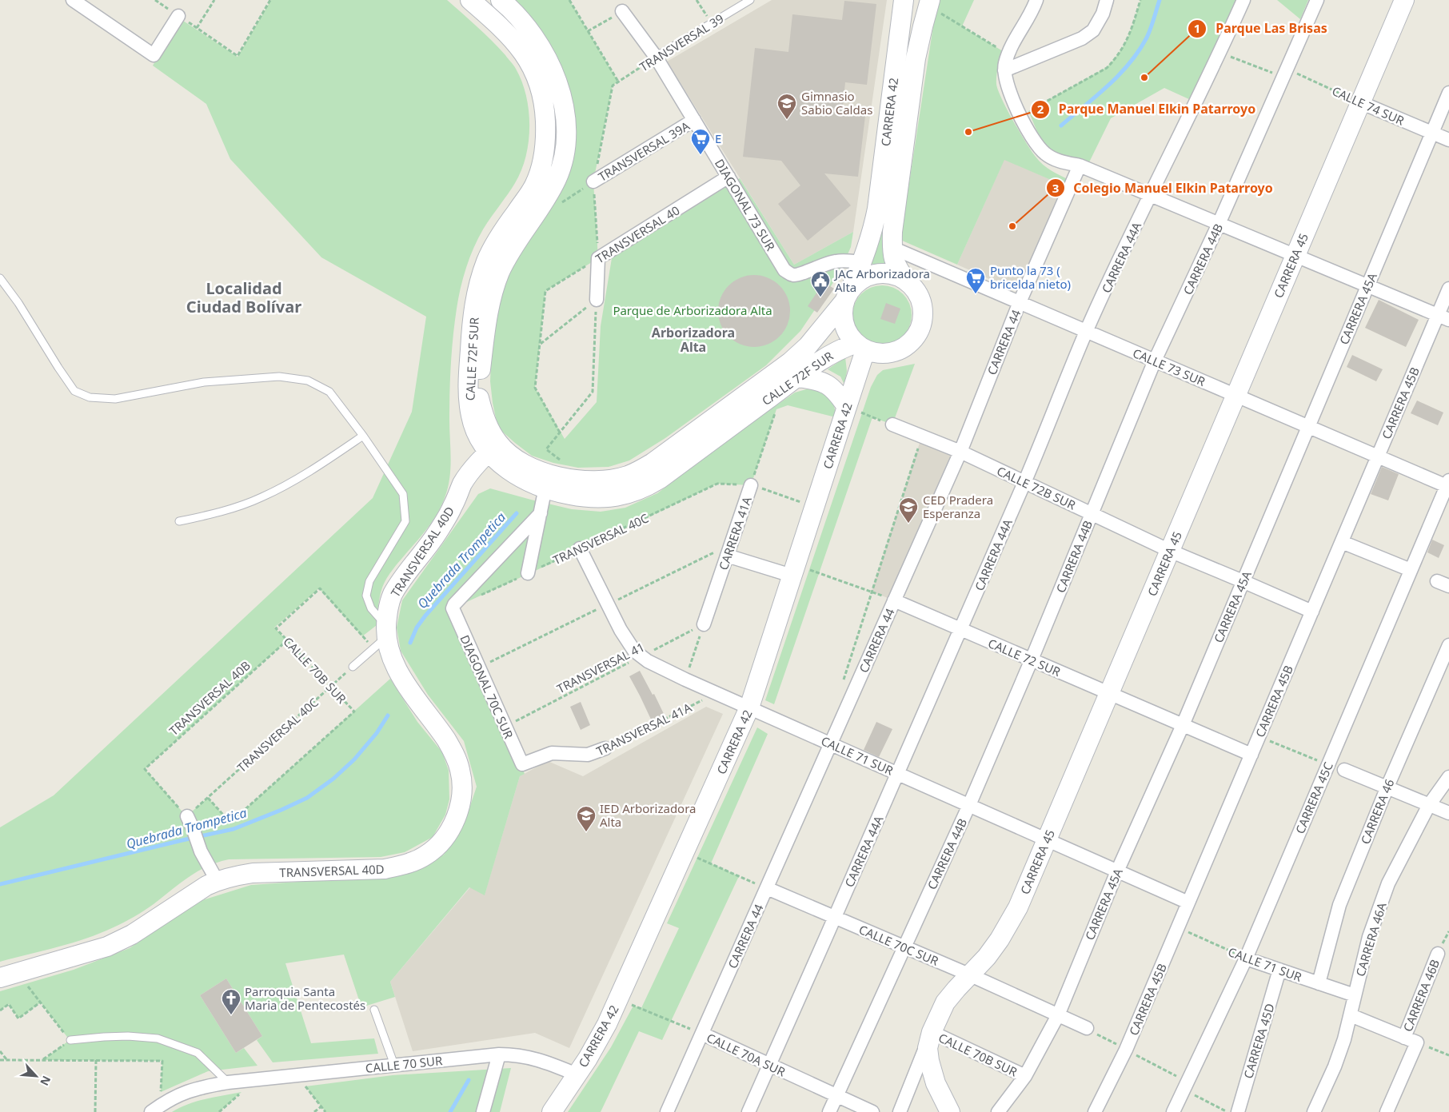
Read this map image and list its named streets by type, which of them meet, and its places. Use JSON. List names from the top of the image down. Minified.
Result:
{"streets":{"street":["CALLE 74 SUR","CARRERA 42","TRANSVERSAL 39A","DIAGONAL 73 SUR","TRANSVERSAL 40","CARRERA 44A","CARRERA 44B","CARRERA 45","CARRERA 45A","CARRERA 44","CALLE 72F SUR","CALLE 73 SUR","CARRERA 45B","CALLE 72B SUR","CARRERA 41A","TRANSVERSAL 40D","CALLE 72 SUR","CALLE 70B SUR","DIAGONAL 70C SUR","TRANSVERSAL 41A","CALLE 71 SUR","CARRERA 45C","CARRERA 46","CARRERA 46A","CALLE 70C SUR","CARRERA 46B","CARRERA 45D","CALLE 70A SUR","CALLE 70 SUR"],"lane":["TRANSVERSAL 39"],"path":["TRANSVERSAL 40C","TRANSVERSAL 41","TRANSVERSAL 40B"]},"crossings":[["TRANSVERSAL 39","DIAGONAL 73 SUR"],["CALLE 74 SUR","CARRERA 44A"],["CALLE 74 SUR","CARRERA 44B"],["CALLE 74 SUR","CARRERA 45"],["CALLE 74 SUR","CARRERA 45A"],["CARRERA 42","DIAGONAL 73 SUR"],["CARRERA 42","CALLE 72F SUR"],["CARRERA 42","CALLE 73 SUR"],["CARRERA 42","TRANSVERSAL 40C"],["CARRERA 42","CALLE 71 SUR"],["CARRERA 42","CALLE 70A SUR"],["CARRERA 42","CALLE 70 SUR"],["TRANSVERSAL 39A","DIAGONAL 73 SUR"],["DIAGONAL 73 SUR","TRANSVERSAL 40"],["CARRERA 44A","CALLE 73 SUR"],["CARRERA 44A","CALLE 72B SUR"],["CARRERA 44A","CALLE 72 SUR"],["CARRERA 44A","CALLE 71 SUR"],["CARRERA 44A","CALLE 70C SUR"],["CARRERA 44A","CALLE 70A SUR"],["CARRERA 44B","CALLE 73 SUR"],["CARRERA 44B","CALLE 72B SUR"],["CARRERA 44B","CALLE 72 SUR"],["CARRERA 44B","CALLE 71 SUR"],["CARRERA 44B","CALLE 70C SUR"],["CARRERA 44B","CALLE 70A SUR"],["CARRERA 45","CALLE 73 SUR"],["CARRERA 45","CALLE 72B SUR"],["CARRERA 45","CALLE 72 SUR"],["CARRERA 45","CALLE 70B SUR"],["CARRERA 45","CALLE 71 SUR"],["CARRERA 45","CALLE 70C SUR"],["CARRERA 45A","CALLE 73 SUR"],["CARRERA 45A","CALLE 72B SUR"],["CARRERA 45A","CALLE 72 SUR"],["CARRERA 45A","CALLE 70B SUR"],["CARRERA 45A","CALLE 71 SUR"],["CARRERA 45A","CALLE 70C SUR"],["CARRERA 44","CALLE 73 SUR"],["CARRERA 44","CALLE 72B SUR"],["CARRERA 44","CALLE 72 SUR"],["CARRERA 44","CALLE 71 SUR"],["CARRERA 44","CALLE 70C SUR"],["CARRERA 44","CALLE 70A SUR"],["CALLE 72F SUR","TRANSVERSAL 40D"],["CALLE 73 SUR","CARRERA 45B"],["CALLE 73 SUR","CARRERA 45C"],["CARRERA 45B","CALLE 72B SUR"],["CARRERA 45B","CALLE 72 SUR"],["CARRERA 45B","CALLE 71 SUR"],["CARRERA 41A","TRANSVERSAL 40C"],["CARRERA 41A","TRANSVERSAL 41"],["TRANSVERSAL 40C","CALLE 70B SUR"],["TRANSVERSAL 40C","TRANSVERSAL 40B"],["TRANSVERSAL 40C","CALLE 71 SUR"],["TRANSVERSAL 40D","CALLE 70B SUR"],["TRANSVERSAL 41","DIAGONAL 70C SUR"],["TRANSVERSAL 41","CALLE 71 SUR"],["CALLE 70B SUR","TRANSVERSAL 40B"],["DIAGONAL 70C SUR","TRANSVERSAL 41A"],["TRANSVERSAL 41A","CALLE 71 SUR"],["CALLE 71 SUR","CARRERA 45C"],["CALLE 71 SUR","CARRERA 46"],["CALLE 71 SUR","CARRERA 46A"],["CALLE 71 SUR","CARRERA 45D"]],"districts":["Localidad Ciudad Bolívar","Arborizadora Alta"],"water":["Quebrada Trompetica"],"parks":["Parque de Arborizadora Alta"],"places":{"other":["Parque Las Brisas","Parque Manuel Elkin Patarroyo","Colegio Manuel Elkin Patarroyo"],"school or university":["Gimnasio Sabio Caldas","CED Pradera Esperanza","IED Arborizadora Alta"],"supermarket":["E","Punto la 73 ( bricelda nieto)"],"public building":["JAC Arborizadora Alta"],"church":["Parroquia Santa Maria de Pentecostés"]},"north":"bottom right"}
